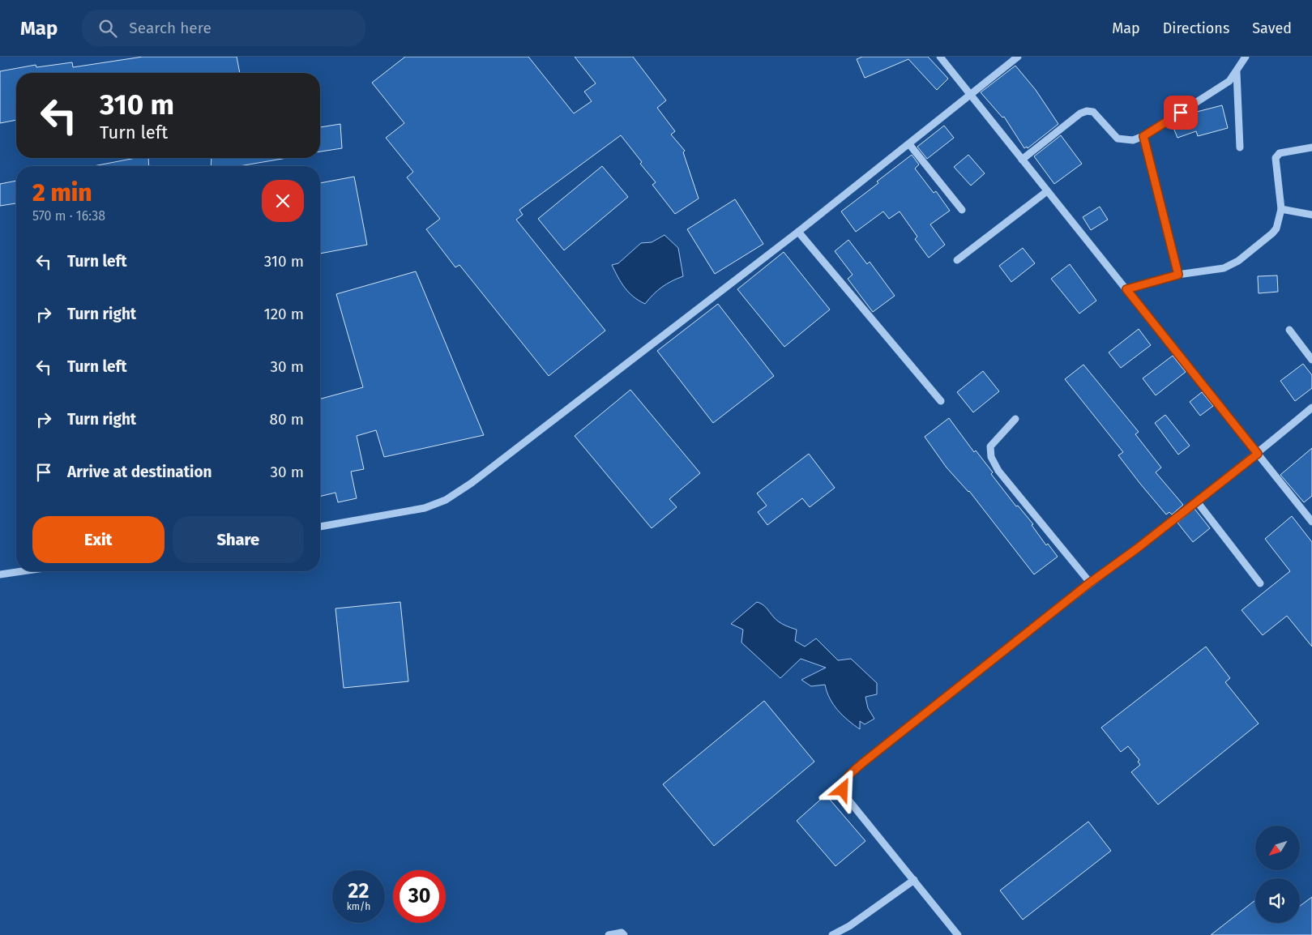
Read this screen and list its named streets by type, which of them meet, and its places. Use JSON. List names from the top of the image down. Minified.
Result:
{"north":"bottom left","page":{"header":"Map","search":"Search here","nav":["Map","Directions","Saved"],"turn":["310 m","Turn left"],"heading":["2 min","570 m · 16:38"],"list":[{"name":"Turn left","value":"310 m"},{"name":"Turn right","value":"120 m"},{"name":"Turn left","value":"30 m"},{"name":"Turn right","value":"80 m"},{"name":"Arrive at destination","value":"30 m"}],"buttons":["Exit","Share"],"speed":"22 km/h","limit":"30"}}
